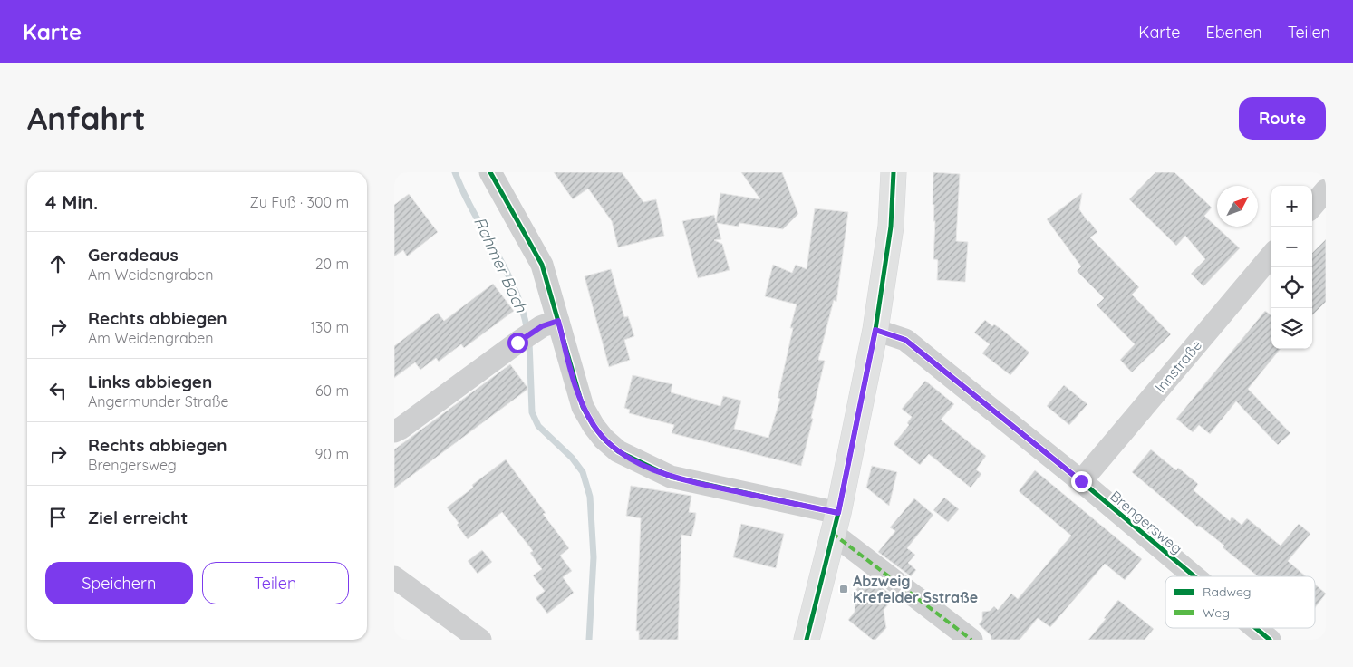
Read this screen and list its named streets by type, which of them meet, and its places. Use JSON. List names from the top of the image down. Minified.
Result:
{"streets":{"street":["Innstraße","Brengersweg"]},"crossings":[["Innstraße","Brengersweg"]],"water":["Rahmer Bach"],"places":{"transit":["Abzweig Krefelder Sstraße"]},"legend":["Radweg","Weg"],"north":"top right","page":{"header":"Karte","nav":["Karte","Ebenen","Teilen"],"buttons":["Route",["Speichern","Teilen"]],"title":"Anfahrt","heading":["4 Min.","Zu Fuß · 300 m"],"map_buttons":["+","−"],"list":[["Geradeaus","Am Weidengraben","20 m"],["Rechts abbiegen","Am Weidengraben","130 m"],["Links abbiegen","Angermunder Straße","60 m"],["Rechts abbiegen","Brengersweg","90 m"],"Ziel erreicht"]}}
